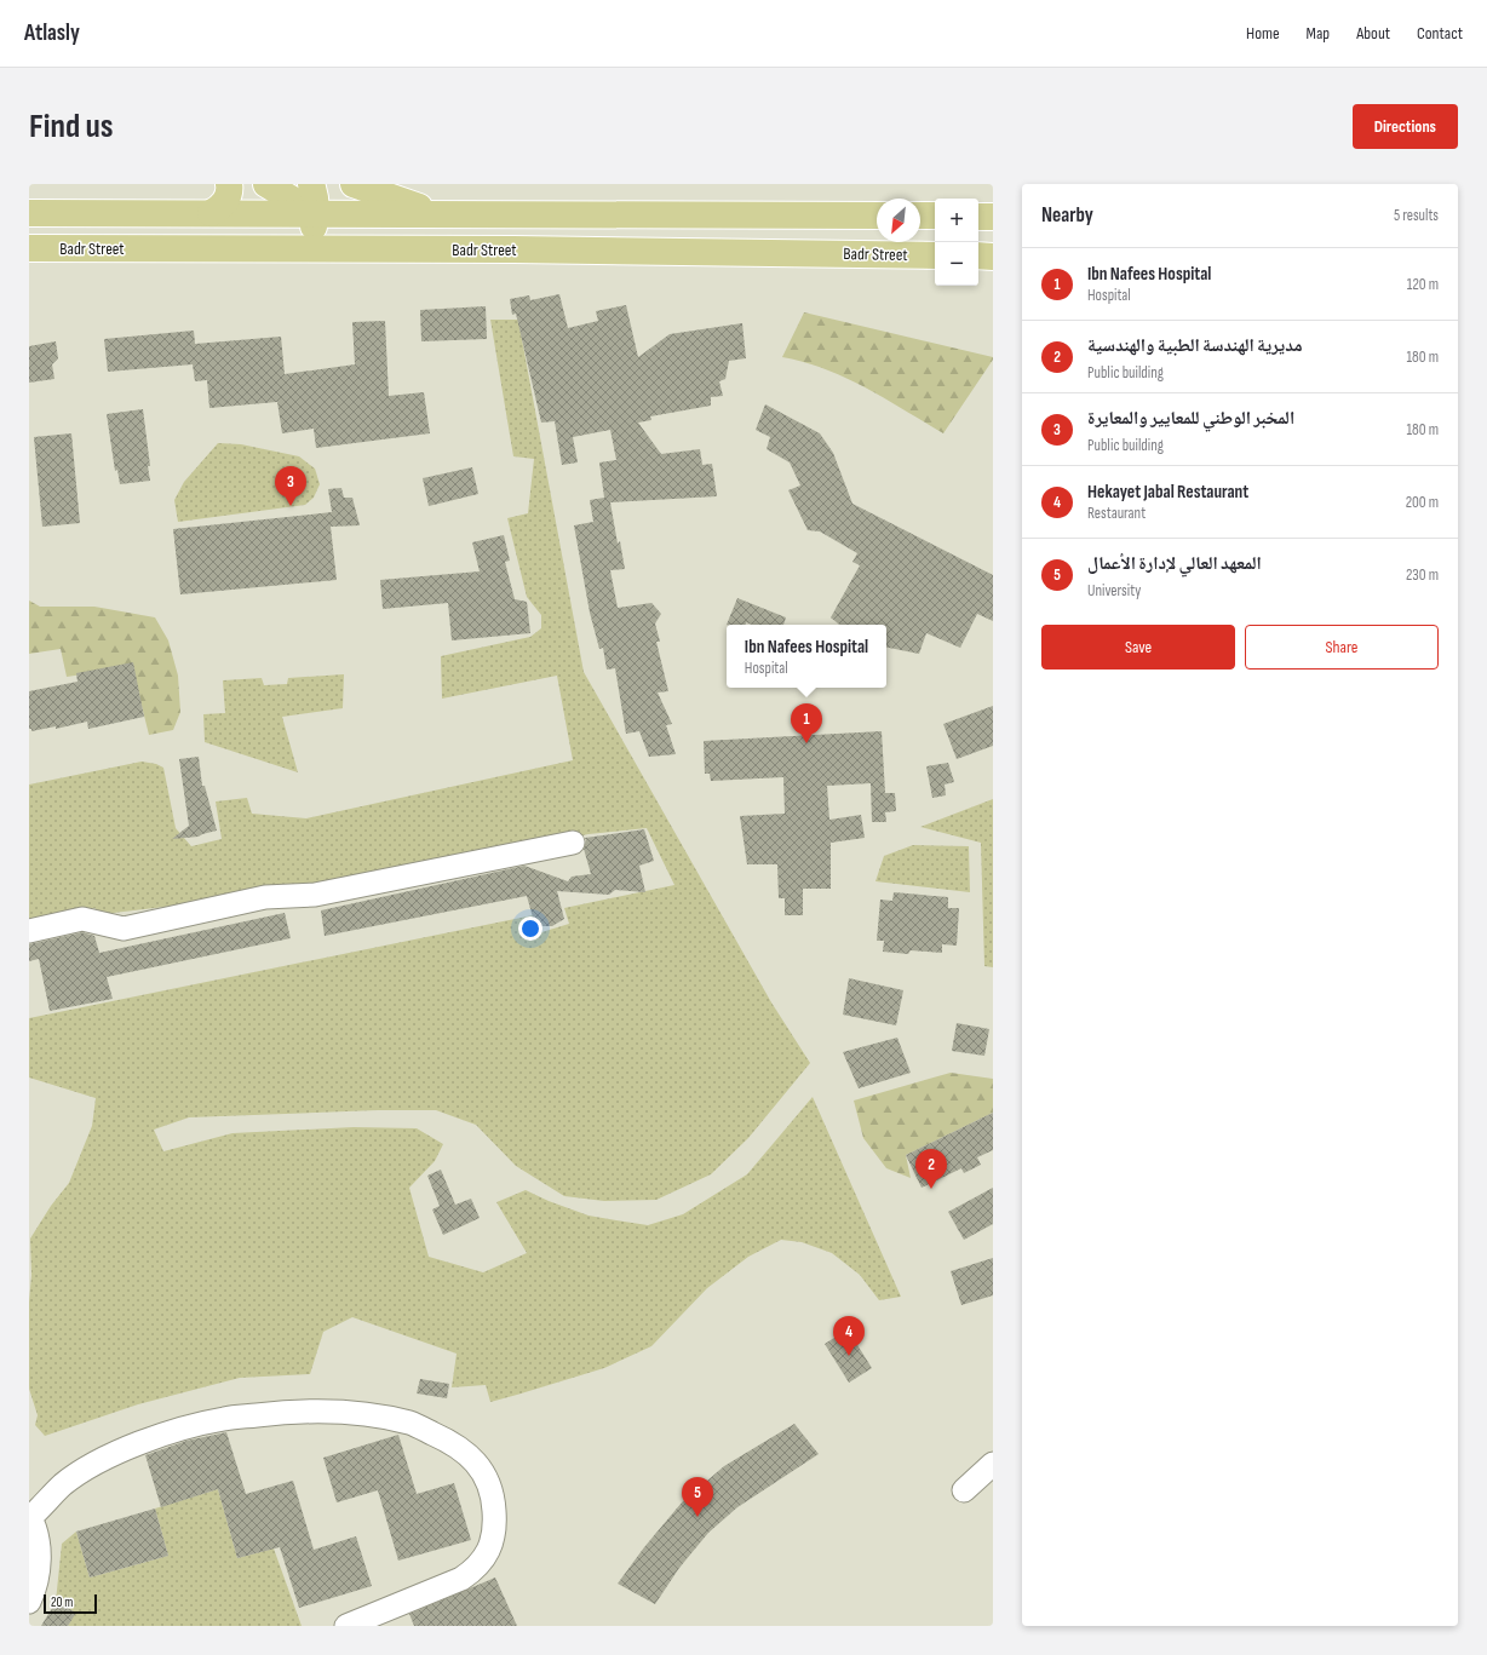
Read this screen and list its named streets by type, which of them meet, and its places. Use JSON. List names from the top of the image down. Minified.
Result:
{"streets":{"main road":["Badr Street"]},"scale_bar":"20 m","north":"bottom left","page":{"header":"Atlasly","nav":["Home","Map","About","Contact"],"buttons":["Directions",["Save","Share"]],"title":"Find us","heading":["Nearby","5 results"],"map_buttons":["+","−"],"list":[{"mark":"1","name":"Ibn Nafees Hospital","note":"Hospital","value":"120 m"},{"mark":"2","name":"مديرية الهندسة الطبية والهندسية","note":"Public building","value":"180 m"},{"mark":"3","name":"المخبر الوطني للمعايير والمعايرة","note":"Public building","value":"180 m"},{"mark":"4","name":"Hekayet Jabal Restaurant","note":"Restaurant","value":"200 m"},{"mark":"5","name":"المعهد العالي لإدارة الأعمال","note":"University","value":"230 m"}],"pins":["3","1","2","4","5"],"popup":["Ibn Nafees Hospital","Hospital"],"scale":"20 m"}}
